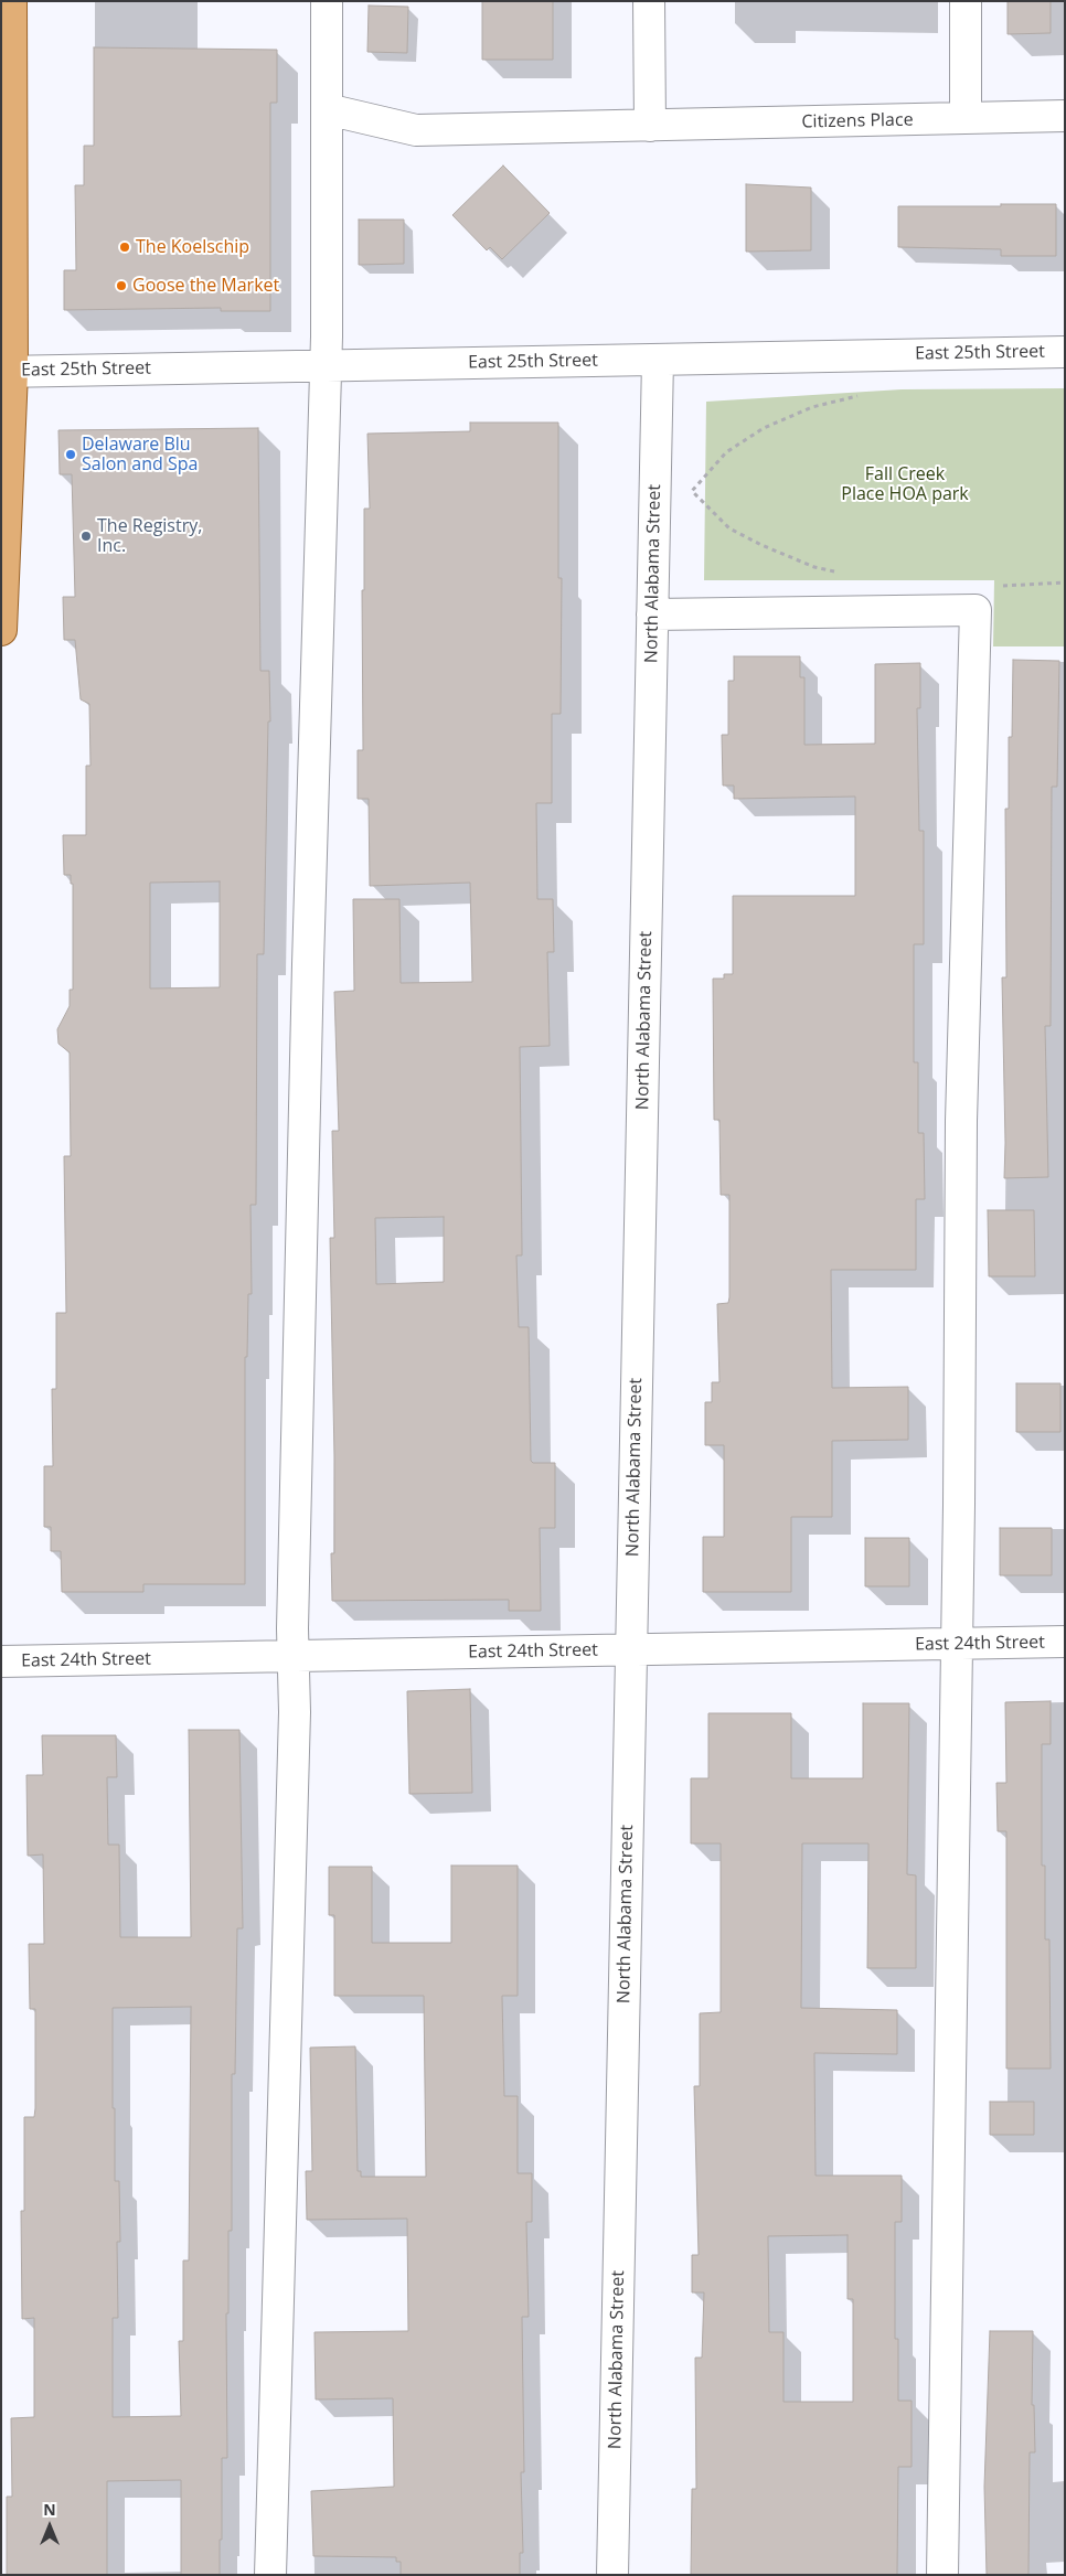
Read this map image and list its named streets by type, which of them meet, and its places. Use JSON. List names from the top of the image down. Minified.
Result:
{"streets":{"street":["Citizens Place","East 25th Street","North Alabama Street","East 24th Street"]},"crossings":[["East 25th Street","North Alabama Street"],["North Alabama Street","East 24th Street"]],"parks":["Fall Creek Place HOA park"],"places":["The Koelschip","Goose the Market","Delaware Blu Salon and Spa","The Registry, Inc."],"north":"top"}
